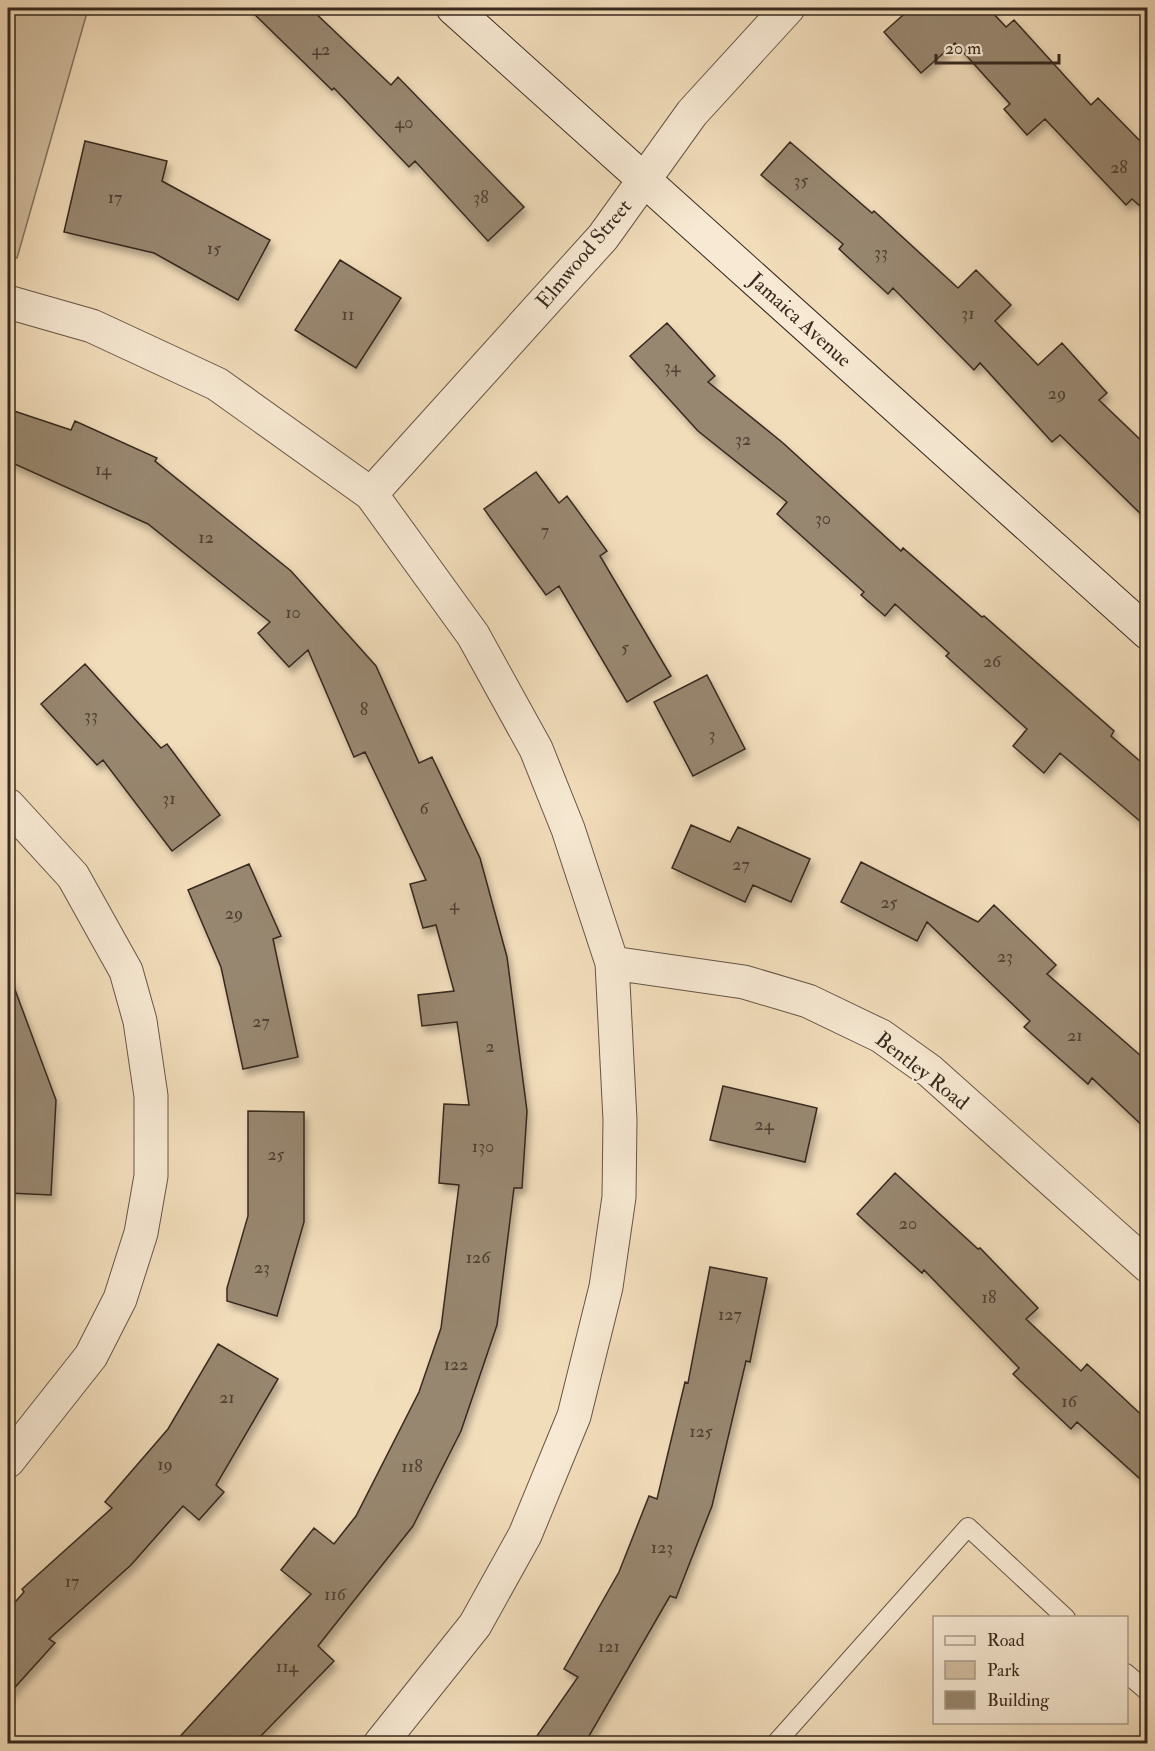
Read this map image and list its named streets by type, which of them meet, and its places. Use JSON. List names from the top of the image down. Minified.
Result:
{"streets":{"street":["Elmwood Street","Jamaica Avenue","Bentley Road"]},"crossings":[["Elmwood Street","Jamaica Avenue"]],"house_numbers":["42","40","28","35","17","38","15","33","31","11","34","29","32","14","30","7","12","10","5","26","8","33","3","31","6","27","25","4","29","23","27","21","2","24","130","25","20","126","23","18","127","122","21","16","125","19","118","123","17","116","121","114"],"legend":["Road","Park","Building"],"scale_bar":"20 m"}
